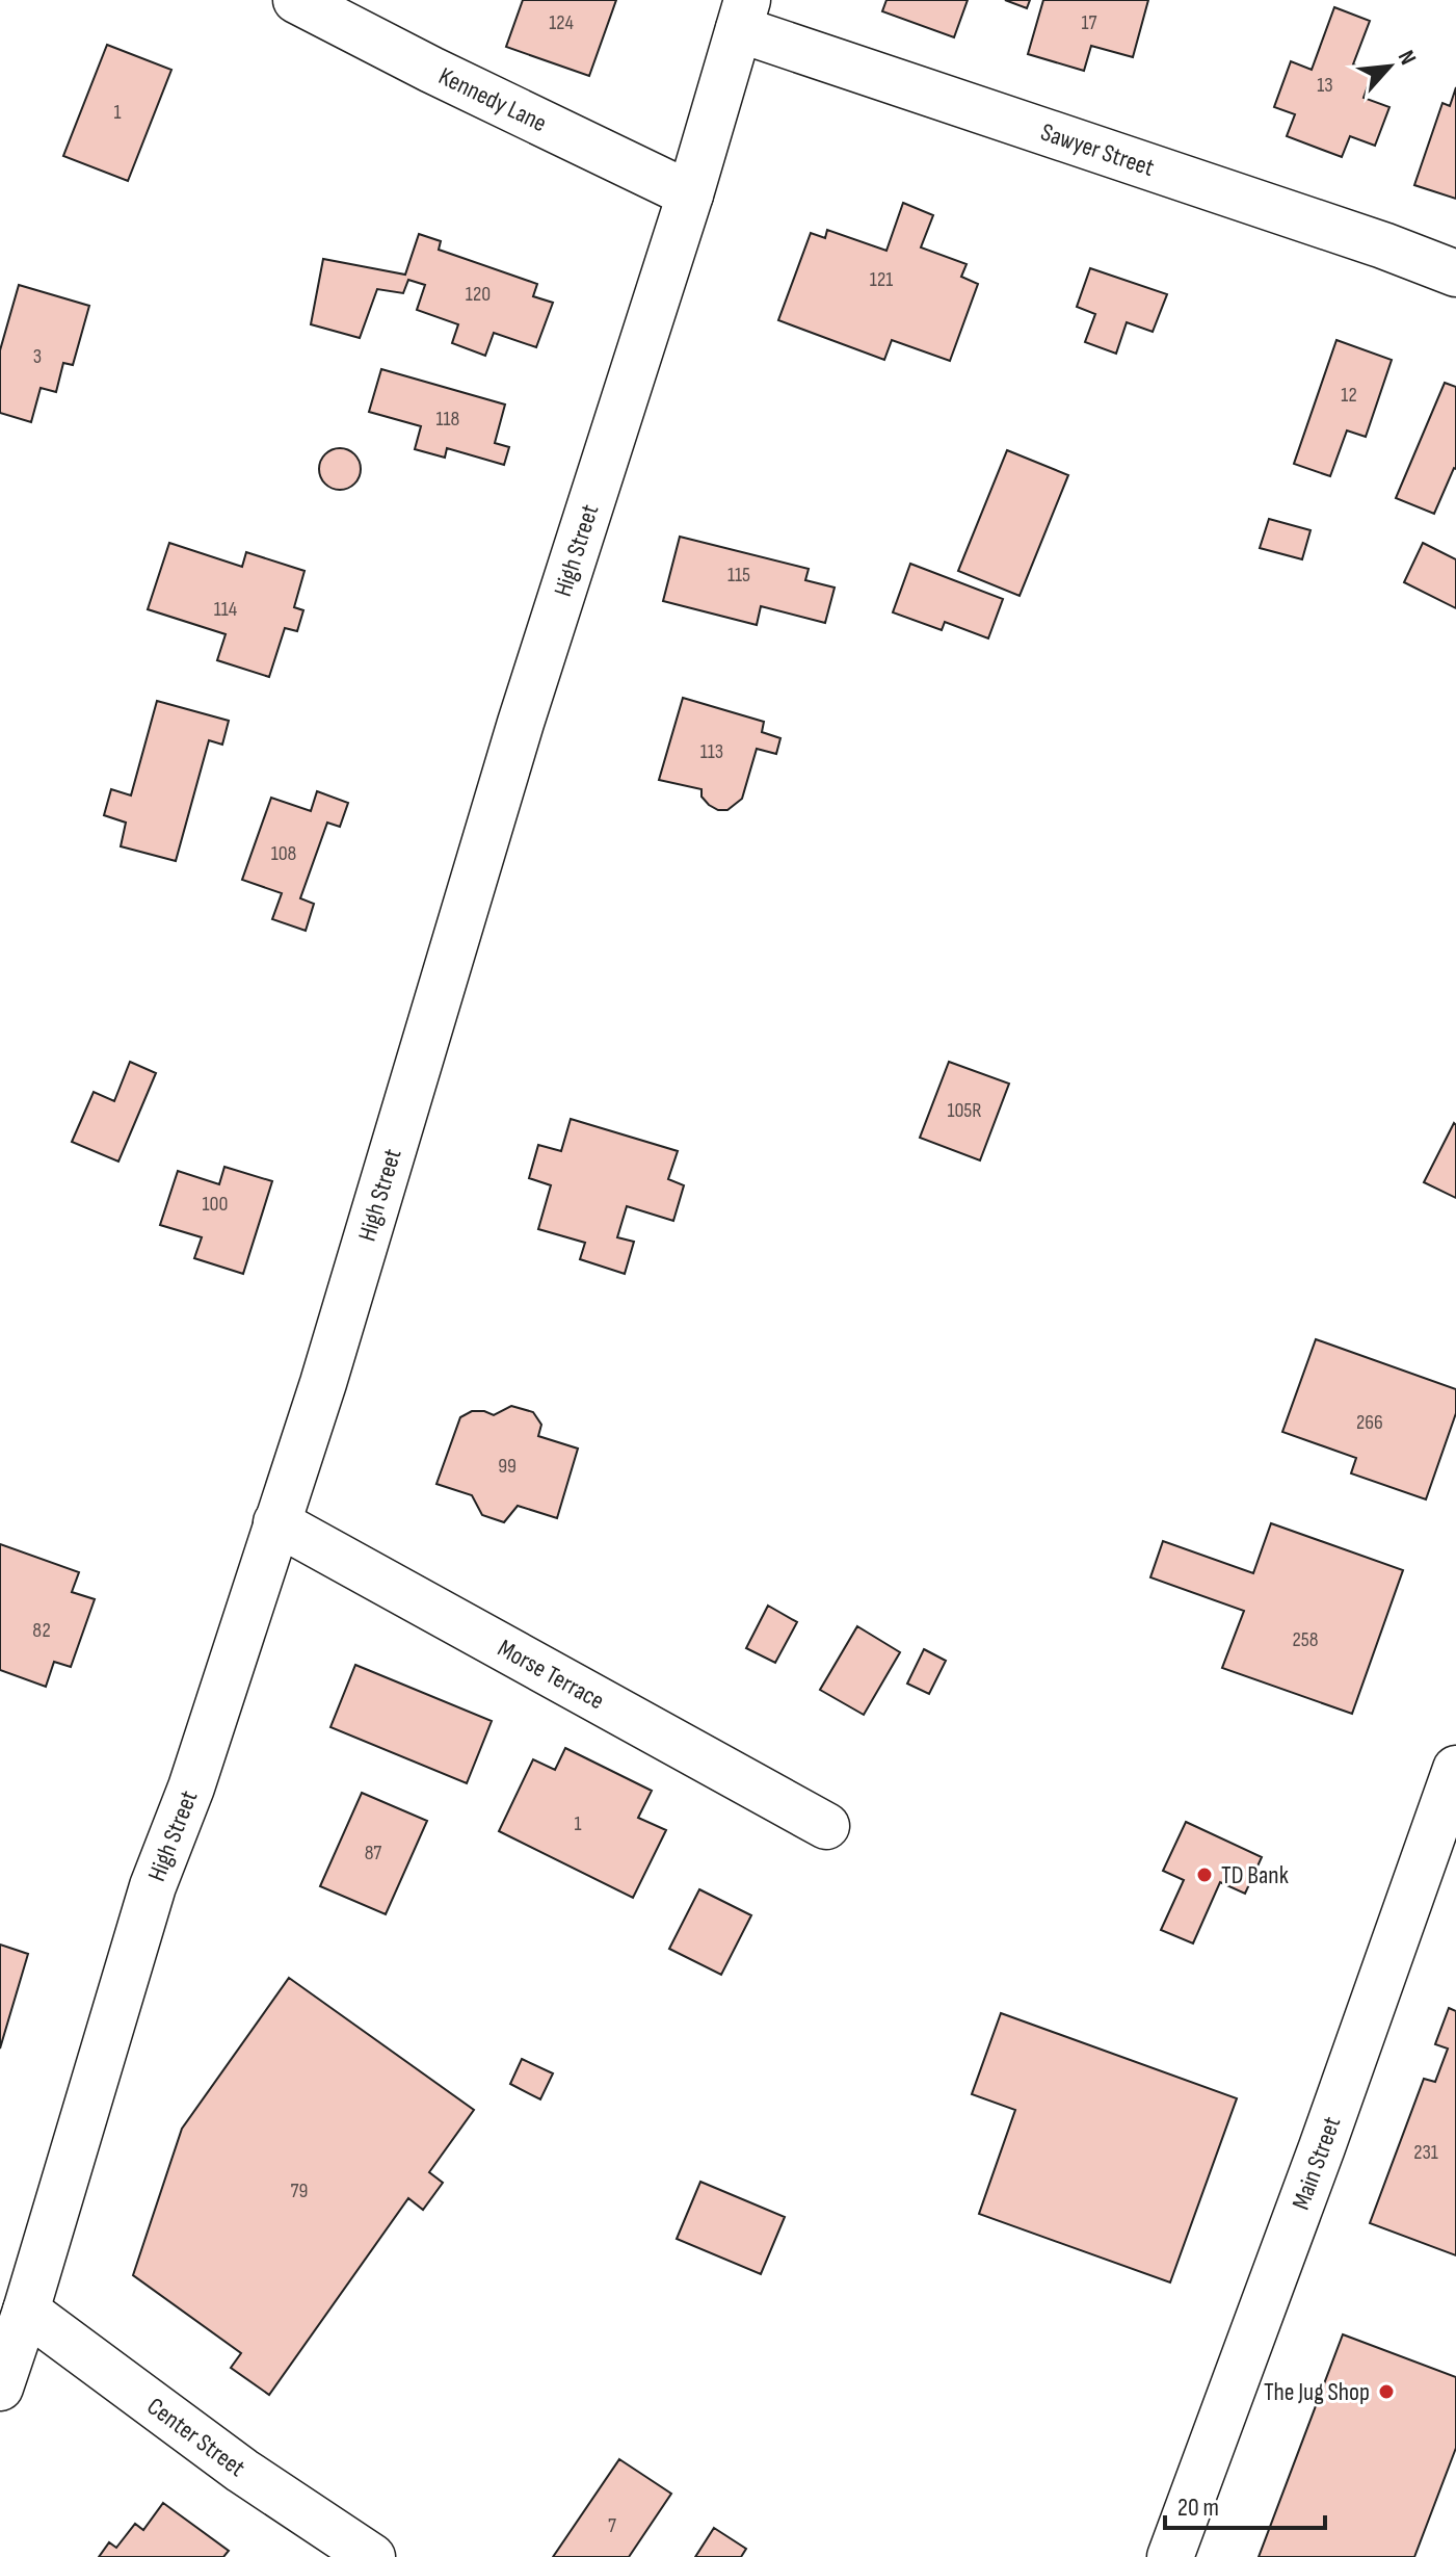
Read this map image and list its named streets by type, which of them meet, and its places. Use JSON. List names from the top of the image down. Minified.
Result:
{"streets":{"street":["Kennedy Lane","Sawyer Street","High Street","Morse Terrace","Main Street","Center Street"]},"crossings":[["Kennedy Lane","High Street"],["Sawyer Street","High Street"],["High Street","Morse Terrace"],["High Street","Center Street"]],"places":["TD Bank","The Jug Shop"],"house_numbers":["124","17","13","1","121","120","3","12","118","115","114","113","108","105R","100","266","99","82","258","1","87","231","79","7"],"scale_bar":"20 m","north":"top right"}
